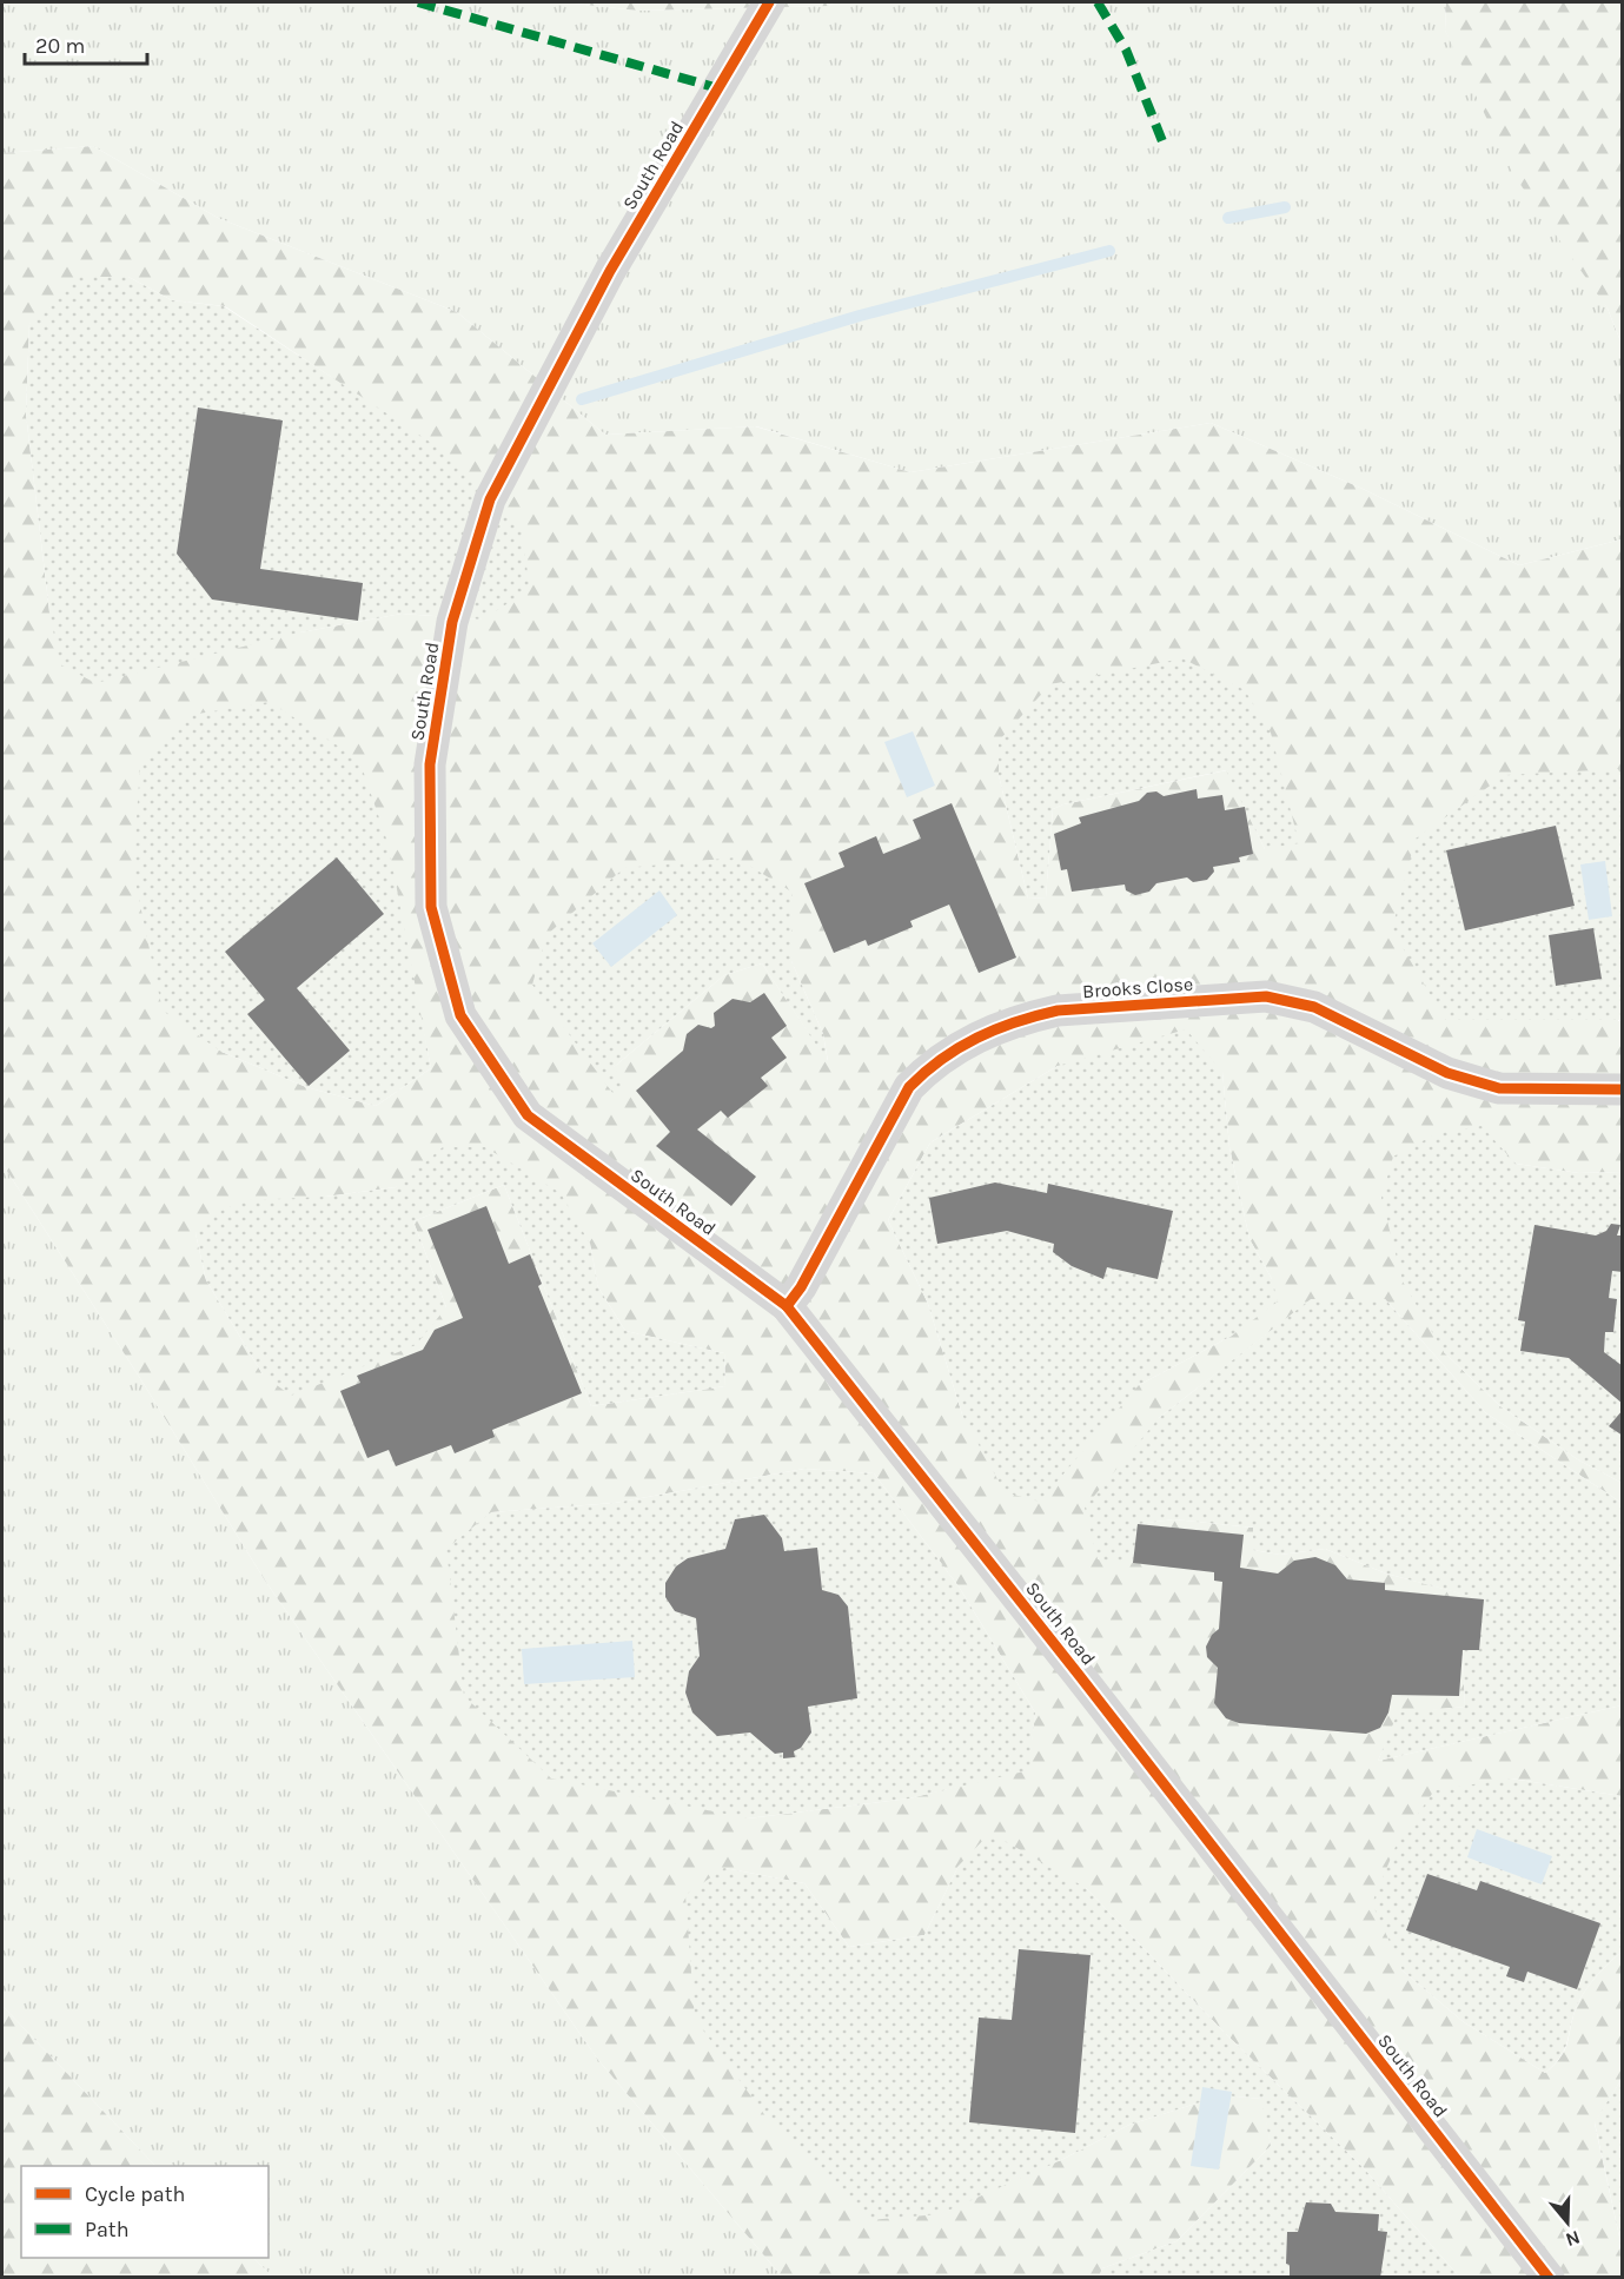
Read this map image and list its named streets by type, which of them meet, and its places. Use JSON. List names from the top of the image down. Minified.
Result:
{"streets":{"street":["South Road","Brooks Close"]},"crossings":[["South Road","Brooks Close"]],"legend":["Cycle path","Path"],"scale_bar":"20 m","north":"bottom"}
